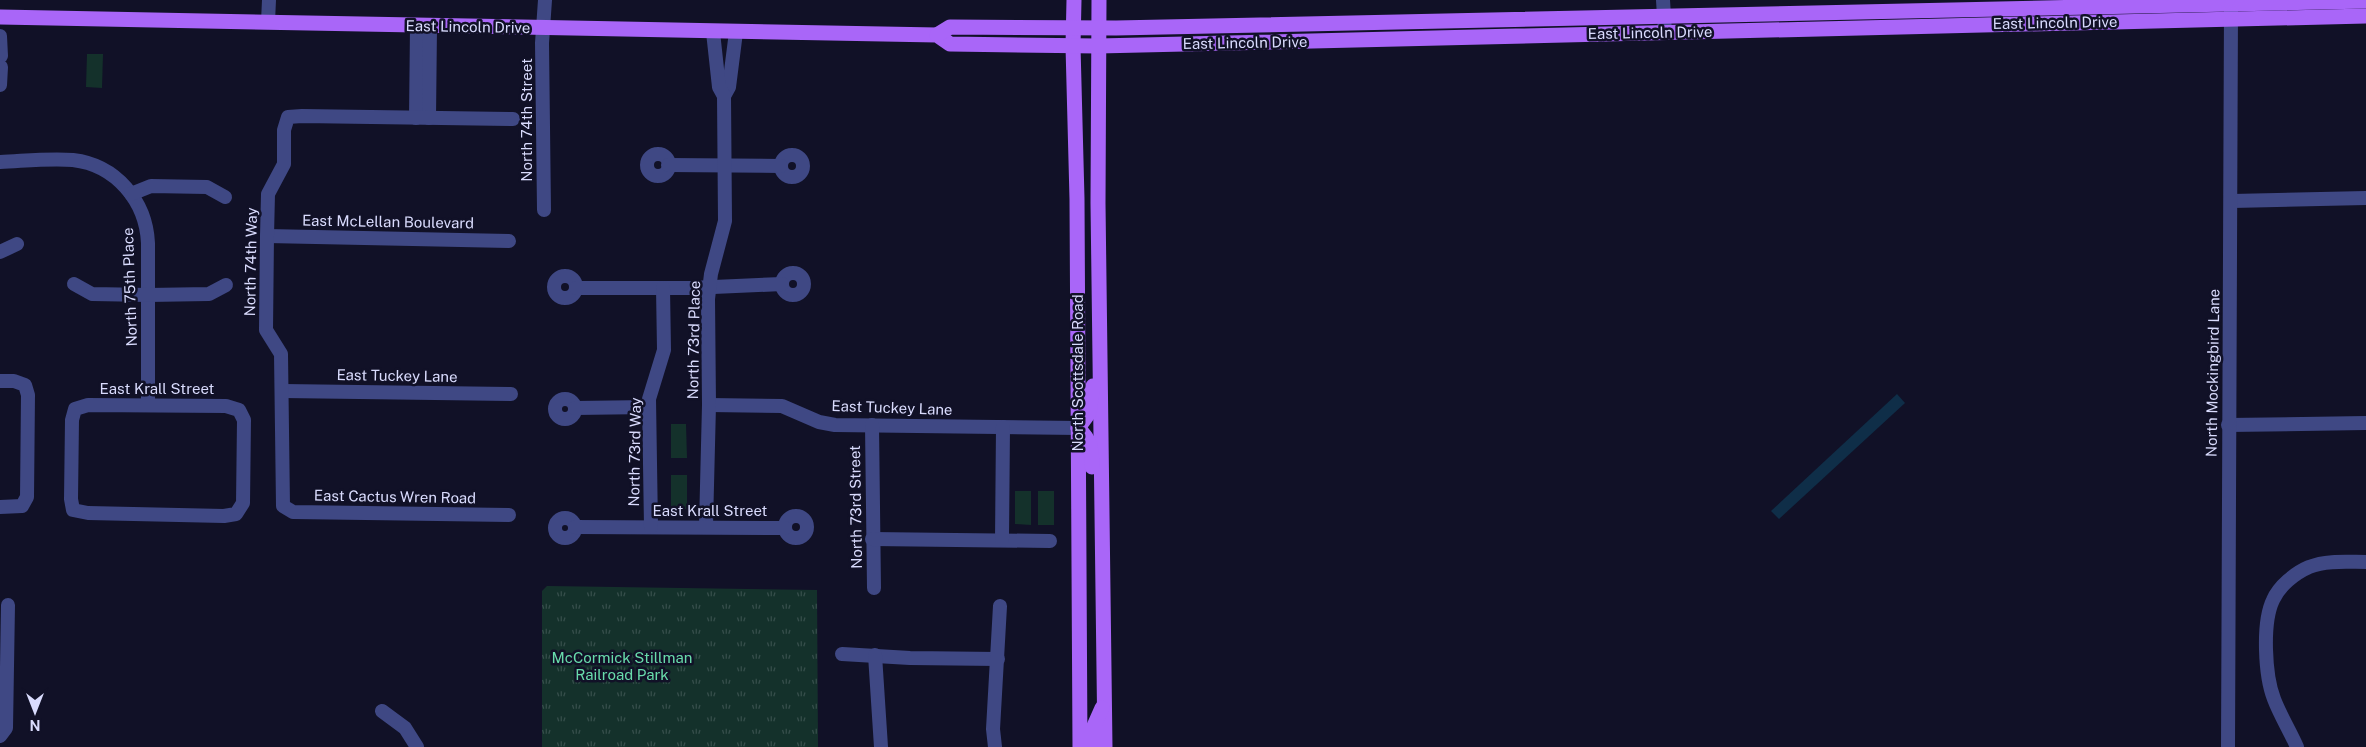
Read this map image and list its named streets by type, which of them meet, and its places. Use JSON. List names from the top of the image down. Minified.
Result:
{"streets":{"main road":["East Lincoln Drive","North Scottsdale Road"],"street":["North 74th Street","East McLellan Boulevard","North 74th Way","North 75th Place","North 73rd Place","North Mockingbird Lane","East Tuckey Lane","East Krall Street","North 73rd Way","East Cactus Wren Road","North 73rd Street"]},"crossings":[["East Lincoln Drive","North 74th Street"],["East Lincoln Drive","North 73rd Place"],["East Lincoln Drive","North Scottsdale Road"],["East Lincoln Drive","North Mockingbird Lane"],["East McLellan Boulevard","North 74th Way"],["North 74th Way","East Tuckey Lane"],["North 74th Way","East Cactus Wren Road"],["North 75th Place","East Krall Street"],["North 73rd Place","East Tuckey Lane"],["North 73rd Place","East Krall Street"],["North Scottsdale Road","East Tuckey Lane"],["East Tuckey Lane","North 73rd Street"],["East Krall Street","North 73rd Way"]],"parks":["McCormick Stillman Railroad Park"],"north":"bottom"}
